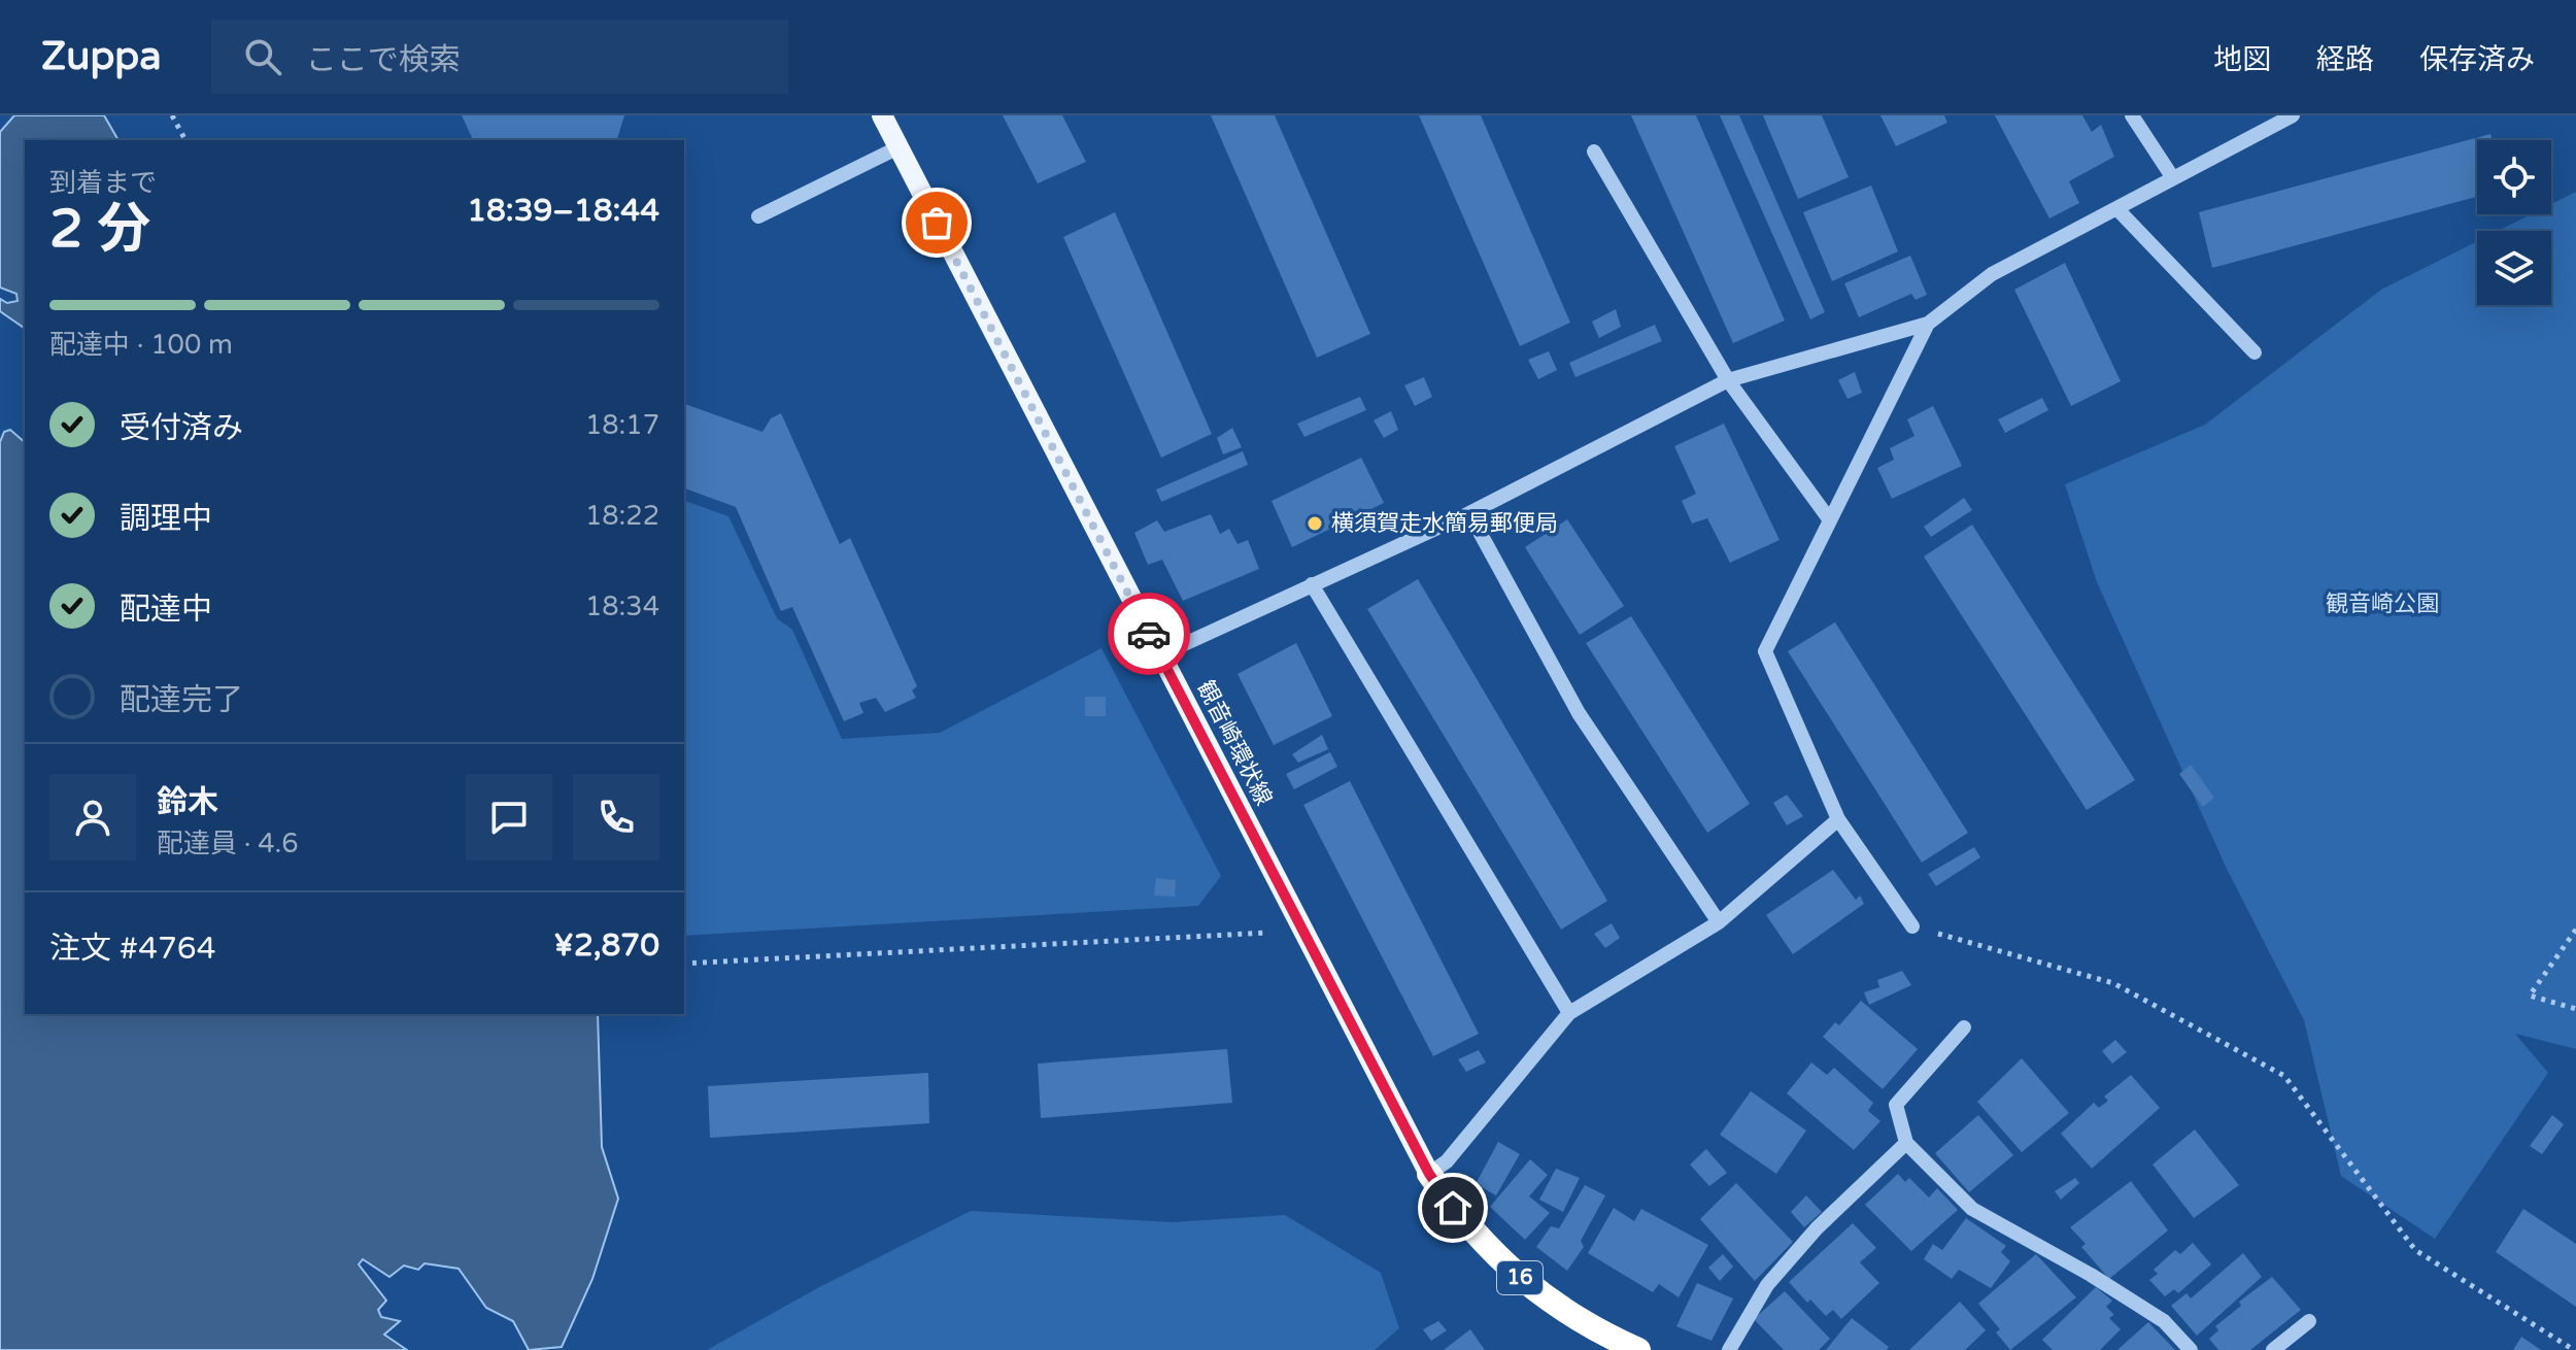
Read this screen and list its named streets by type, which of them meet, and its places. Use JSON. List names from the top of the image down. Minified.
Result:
{"streets":{"highway":["16"],"main road":["観音崎環状線"]},"crossings":[["観音崎環状線","16"]],"parks":["観音崎公園"],"places":["横須賀走水簡易郵便局"],"page":{"header":"Zuppa","search":"ここで検索","nav":["地図","経路","保存済み"],"heading":["2 分","到着まで","18:39–18:44"],"panel":["鈴木","配達員 · 4.6","注文 #4764","¥2,870"],"bar":"配達中 · 100 m","list":[["受付済み","18:17"],["調理中","18:22"],["配達中","18:34"],"配達完了"]}}
